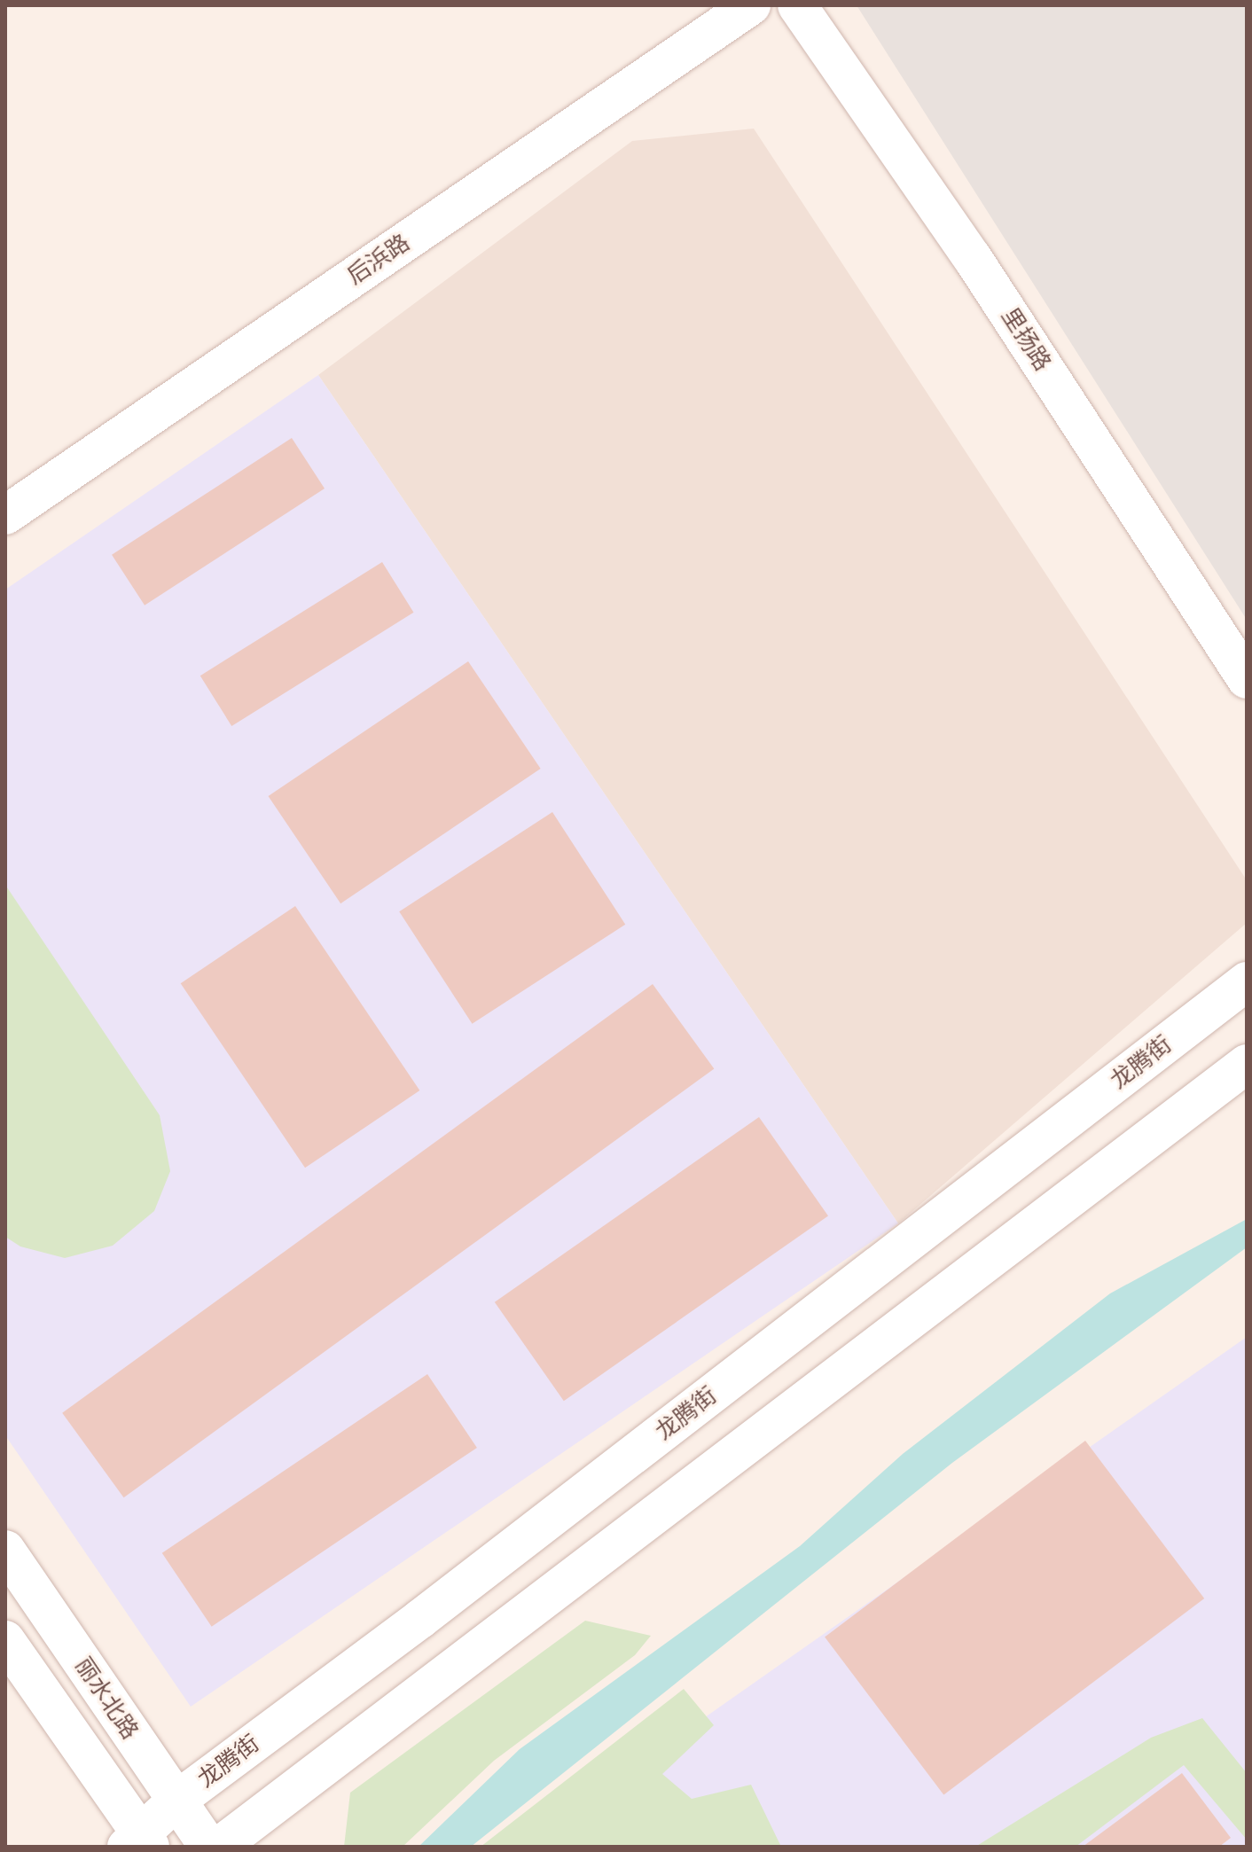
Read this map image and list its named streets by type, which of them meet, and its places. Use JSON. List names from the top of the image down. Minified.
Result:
{"streets":{"main road":["后浜路","里扬路","龙腾街","丽水北路"]},"crossings":[["龙腾街","丽水北路"]]}
